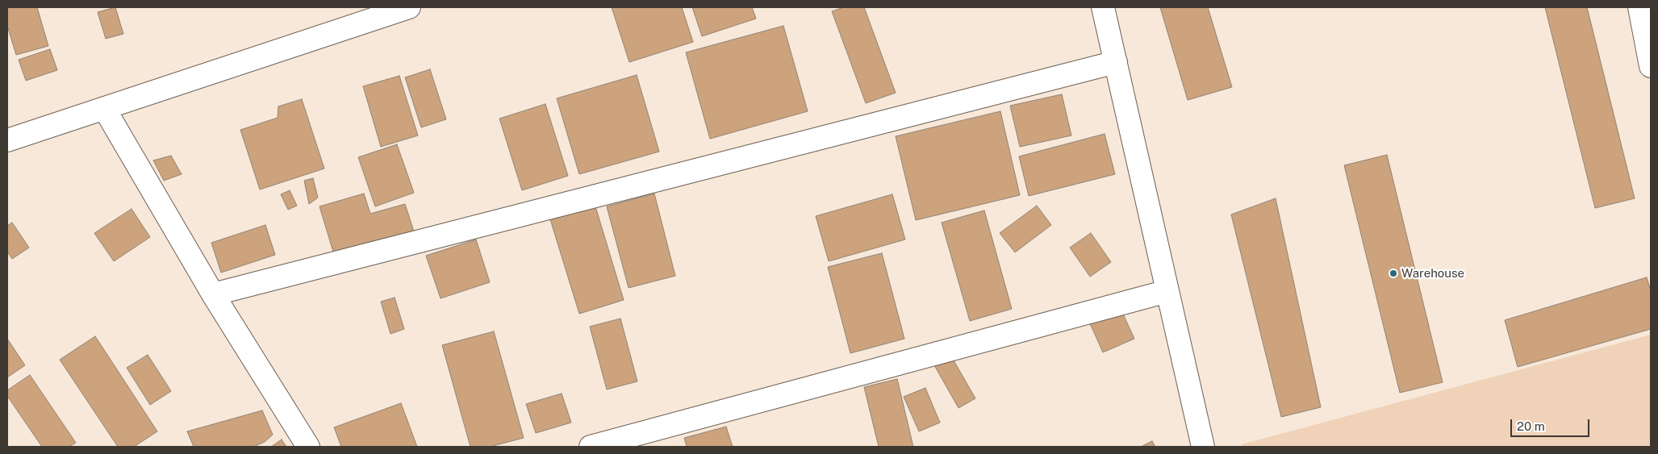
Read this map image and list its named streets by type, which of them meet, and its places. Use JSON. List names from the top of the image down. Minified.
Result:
{"places":["Warehouse"],"scale_bar":"20 m"}
